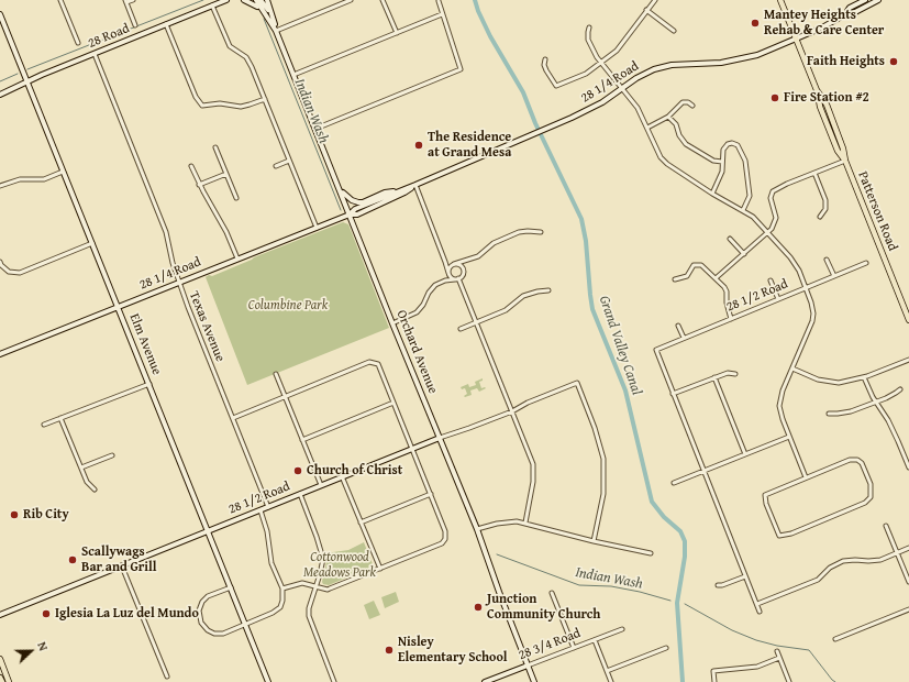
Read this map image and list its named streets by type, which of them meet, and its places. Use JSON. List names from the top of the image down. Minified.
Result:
{"streets":{"main road":["Patterson Road"],"street":["28 Road","28 1/4 Road","28 1/2 Road","Texas Avenue","Elm Avenue","Orchard Avenue","28 3/4 Road"]},"crossings":[["28 Road","Texas Avenue"],["28 Road","Elm Avenue"],["28 1/4 Road","Patterson Road"],["28 1/4 Road","Texas Avenue"],["28 1/4 Road","Elm Avenue"],["28 1/4 Road","Orchard Avenue"],["28 1/2 Road","Texas Avenue"],["28 1/2 Road","Elm Avenue"],["28 1/2 Road","Orchard Avenue"],["Orchard Avenue","28 3/4 Road"]],"water":["Indian Wash","Grand Valley Canal"],"parks":["Columbine Park","Cottonwood Meadows Park"],"places":["Mantey Heights Rehab & Care Center","Faith Heights","Fire Station #2","The Residence at Grand Mesa","Church of Christ","Rib City","Scallywags Bar and Grill","Junction Community Church","Iglesia La Luz del Mundo","Nisley Elementary School"],"north":"right"}
